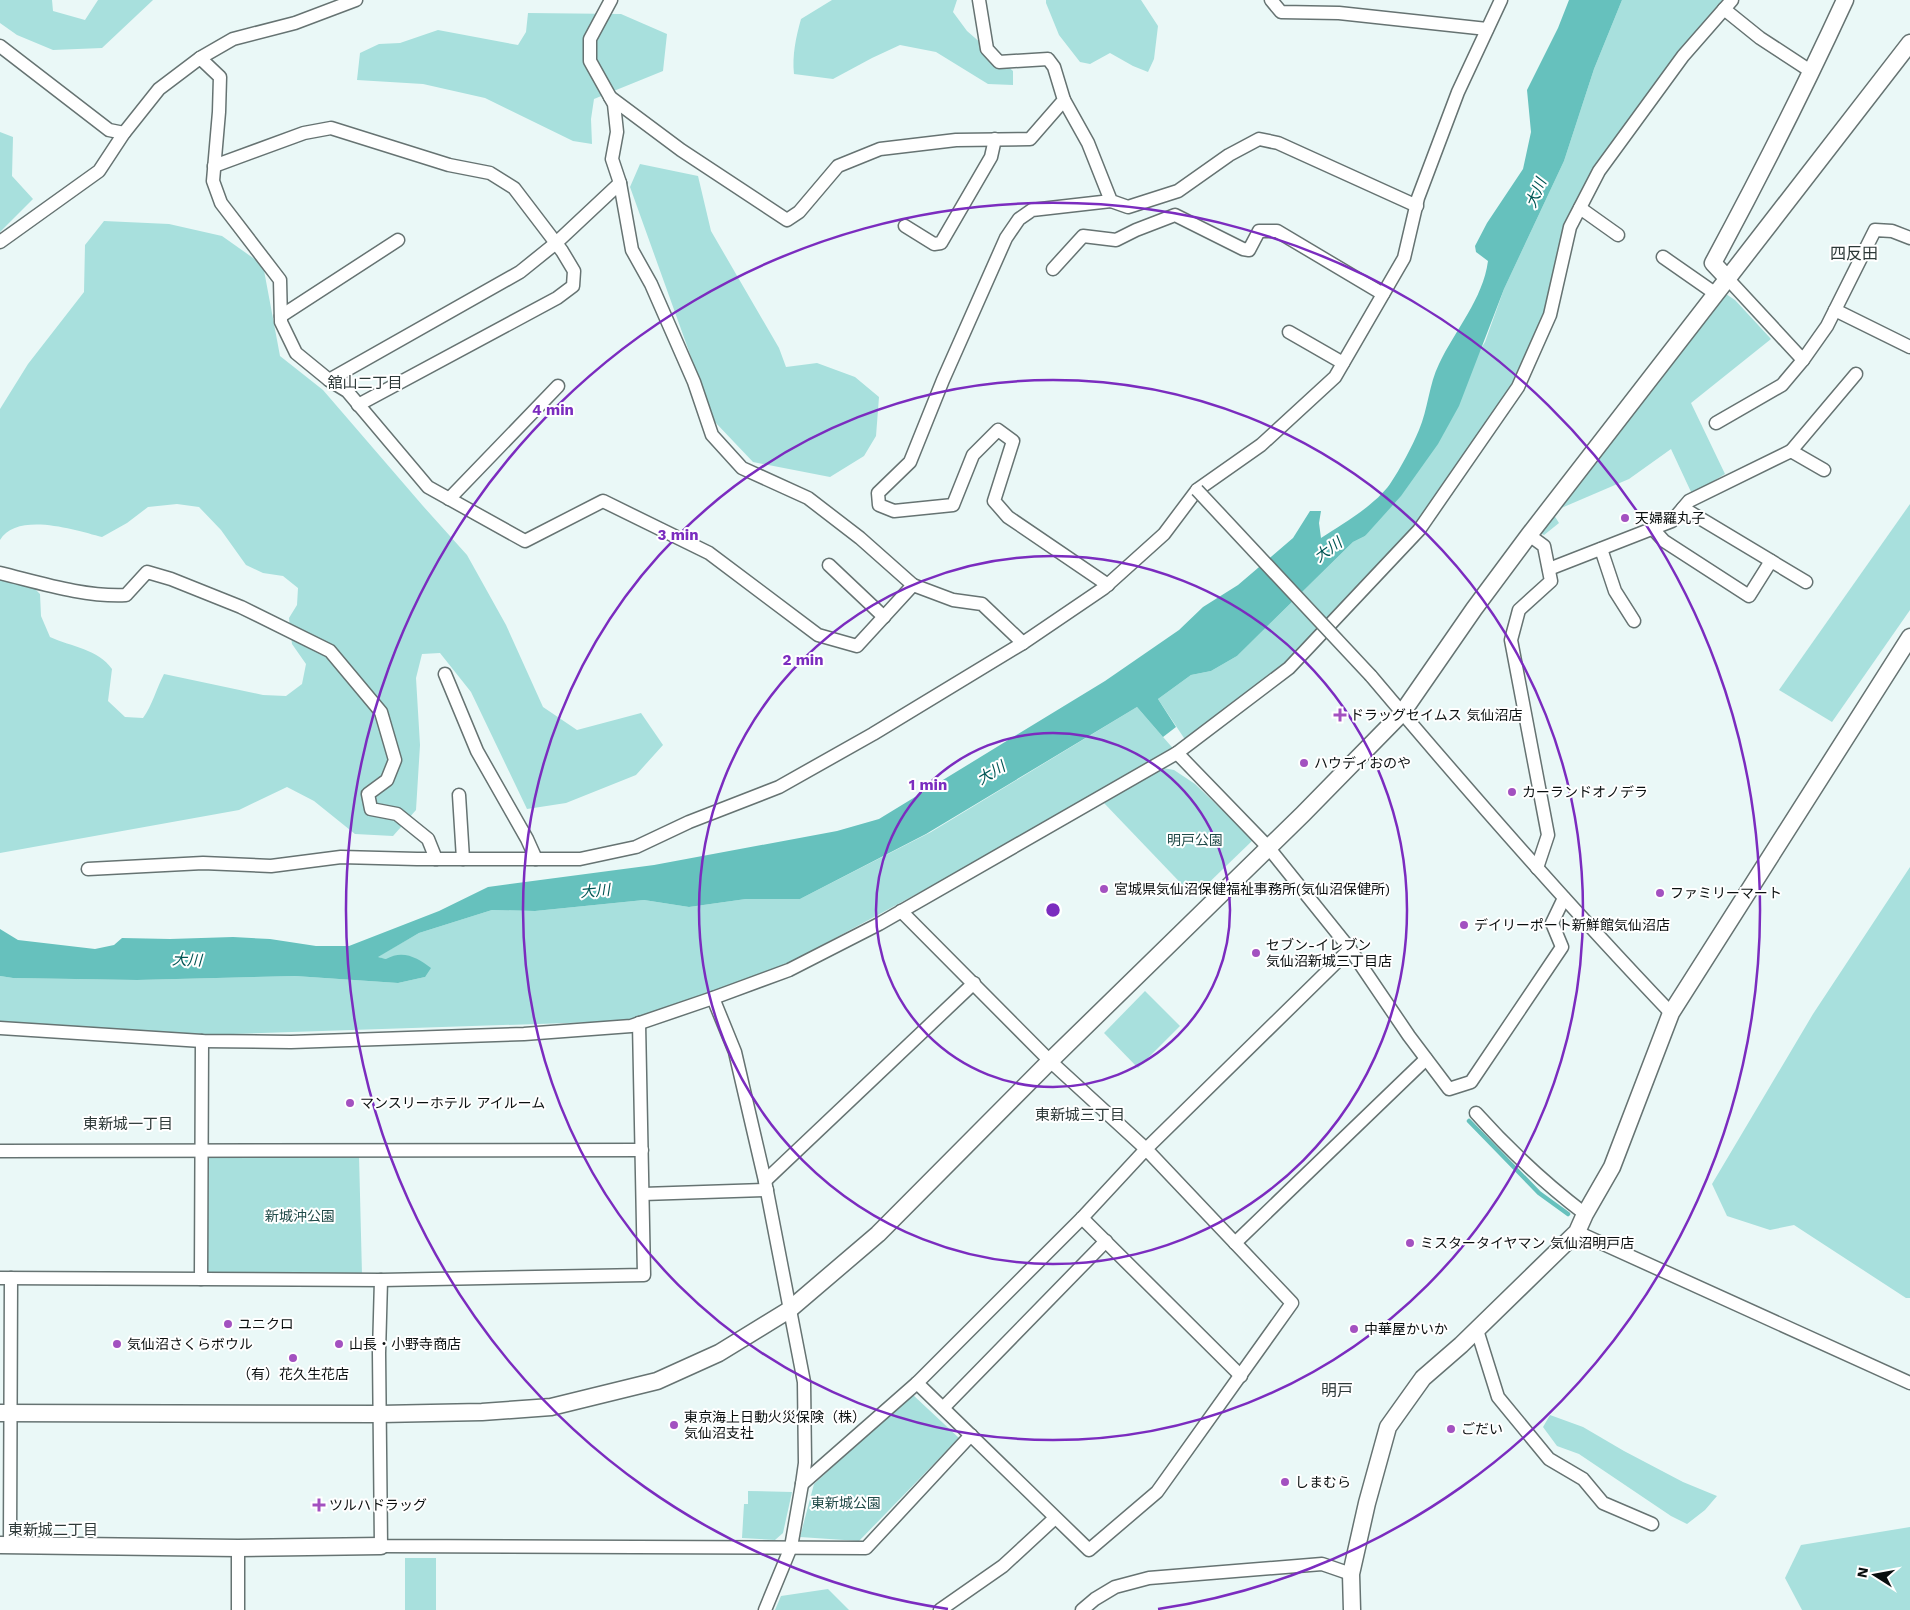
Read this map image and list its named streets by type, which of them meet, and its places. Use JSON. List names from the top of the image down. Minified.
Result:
{"districts":["四反田","舘山二丁目","東新城三丁目","東新城一丁目","明戸","東新城二丁目"],"water":["大川"],"parks":["明戸公園","新城沖公園","東新城公園"],"places":{"other":["天婦羅丸子","ハウディおのや","カーランドオノデラ","宮城県気仙沼保健福祉事務所(気仙沼保健所)","ファミリーマート","デイリーポート新鮮館気仙沼店","セブン-イレブン 気仙沼新城三丁目店","マンスリーホテル アイルーム","ミスタータイヤマン 気仙沼明戸店","ユニクロ","中華屋かいか","気仙沼さくらボウル","山長・小野寺商店","（有）花久生花店","東京海上日動火災保険（株） 気仙沼支社","ごだい","しまむら"],"health":["ドラッグセイムス 気仙沼店","ツルハドラッグ"]},"north":"left","rings":["4 min","3 min","2 min","1 min"]}
